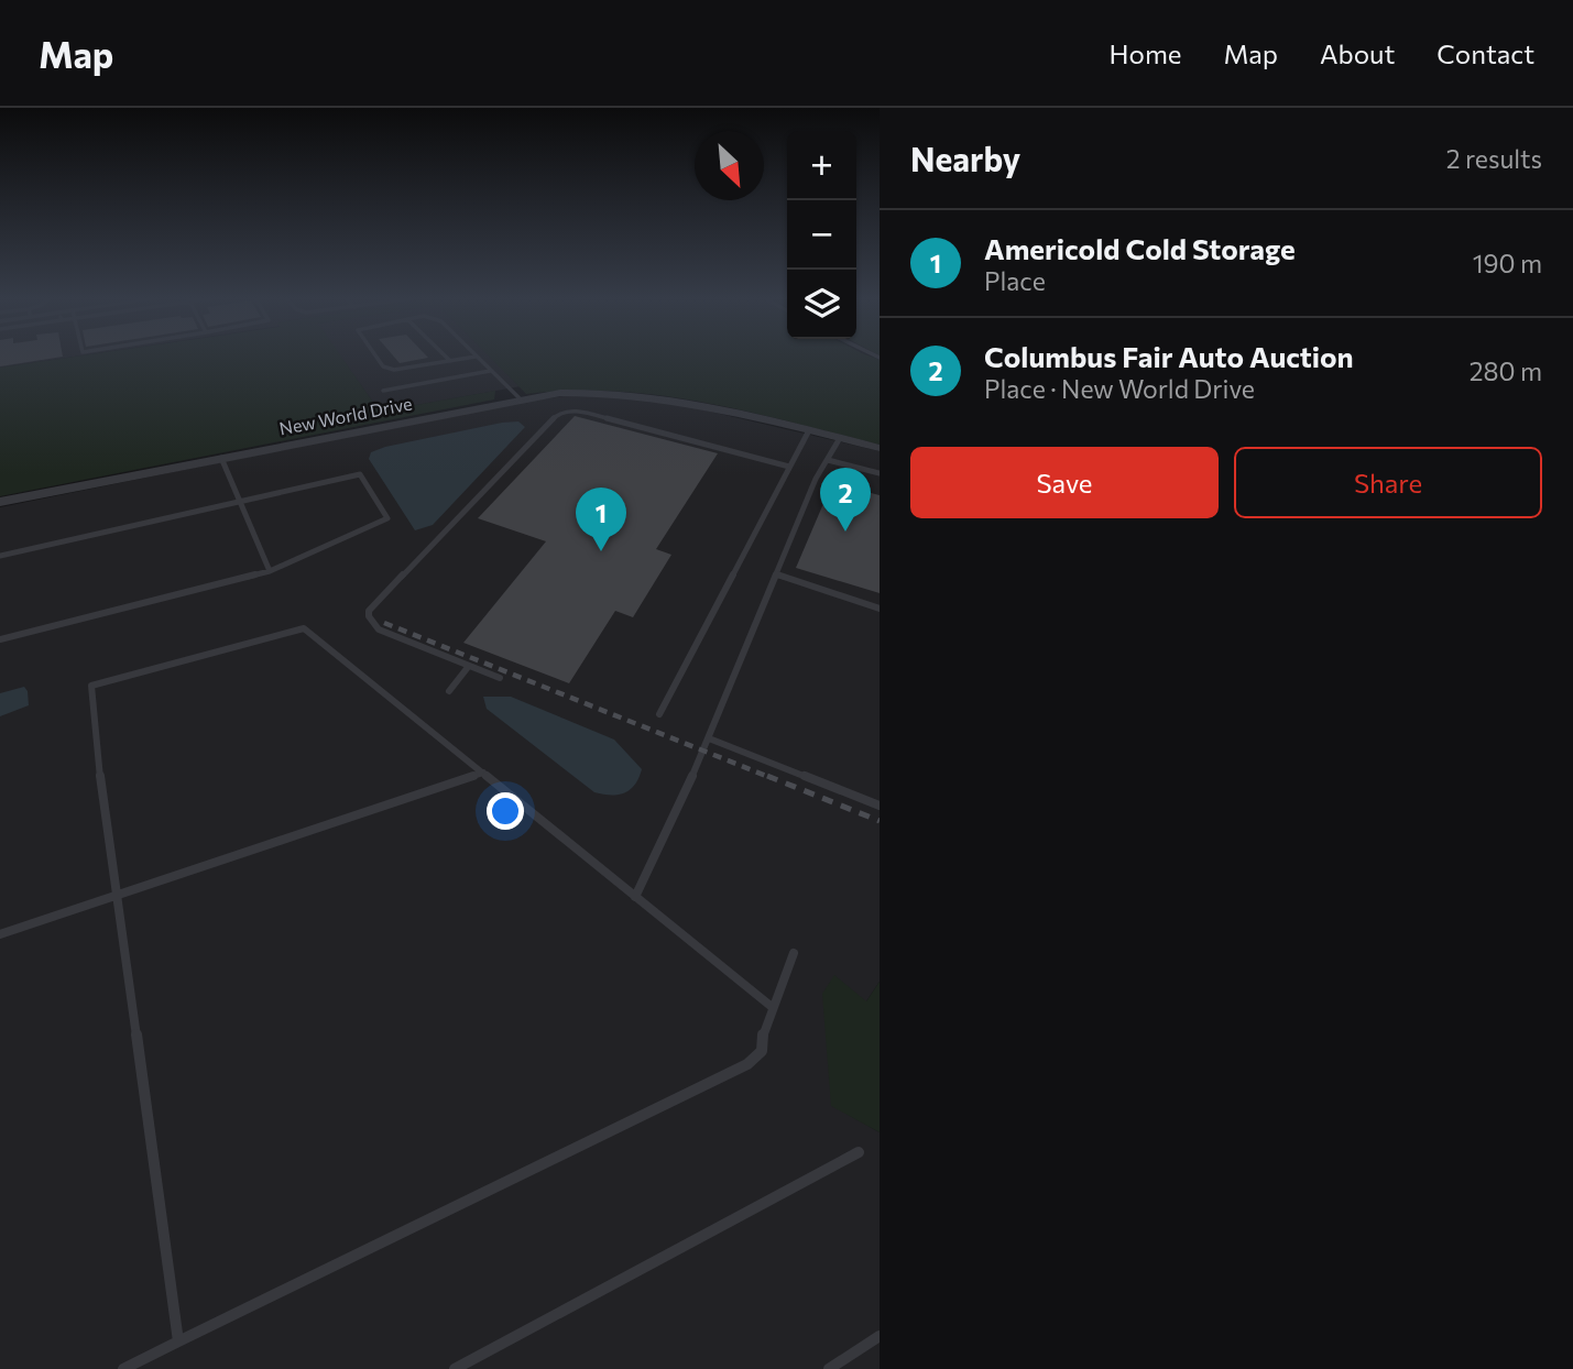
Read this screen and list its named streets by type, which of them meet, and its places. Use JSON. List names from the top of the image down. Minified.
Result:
{"streets":{"street":["New World Drive"]},"north":"bottom right","page":{"header":"Map","nav":["Home","Map","About","Contact"],"heading":["Nearby","2 results"],"map_buttons":["+","−"],"list":[{"mark":"1","name":"Americold Cold Storage","note":"Place","value":"190 m"},{"mark":"2","name":"Columbus Fair Auto Auction","note":"Place · New World Drive","value":"280 m"}],"buttons":["Save","Share"],"pins":["2","1"]}}
